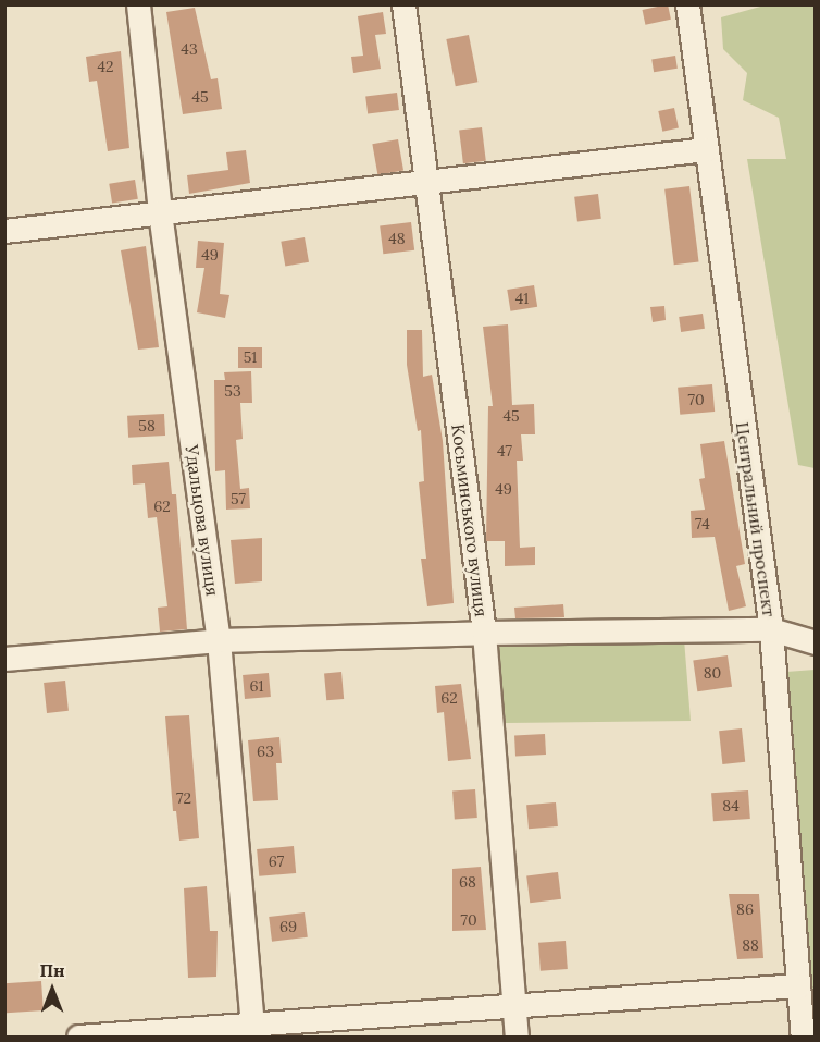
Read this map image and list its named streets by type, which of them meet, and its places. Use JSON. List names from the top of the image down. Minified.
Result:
{"streets":{"street":["Центральний проспект","Удальцова вулиця","Косьминського вулиця"]},"house_numbers":["43","42","45","48","49","41","51","53","70","45","58","47","49","57","62","74","80","61","62","63","72","84","67","68","86","70","69","88"],"north":"top"}
